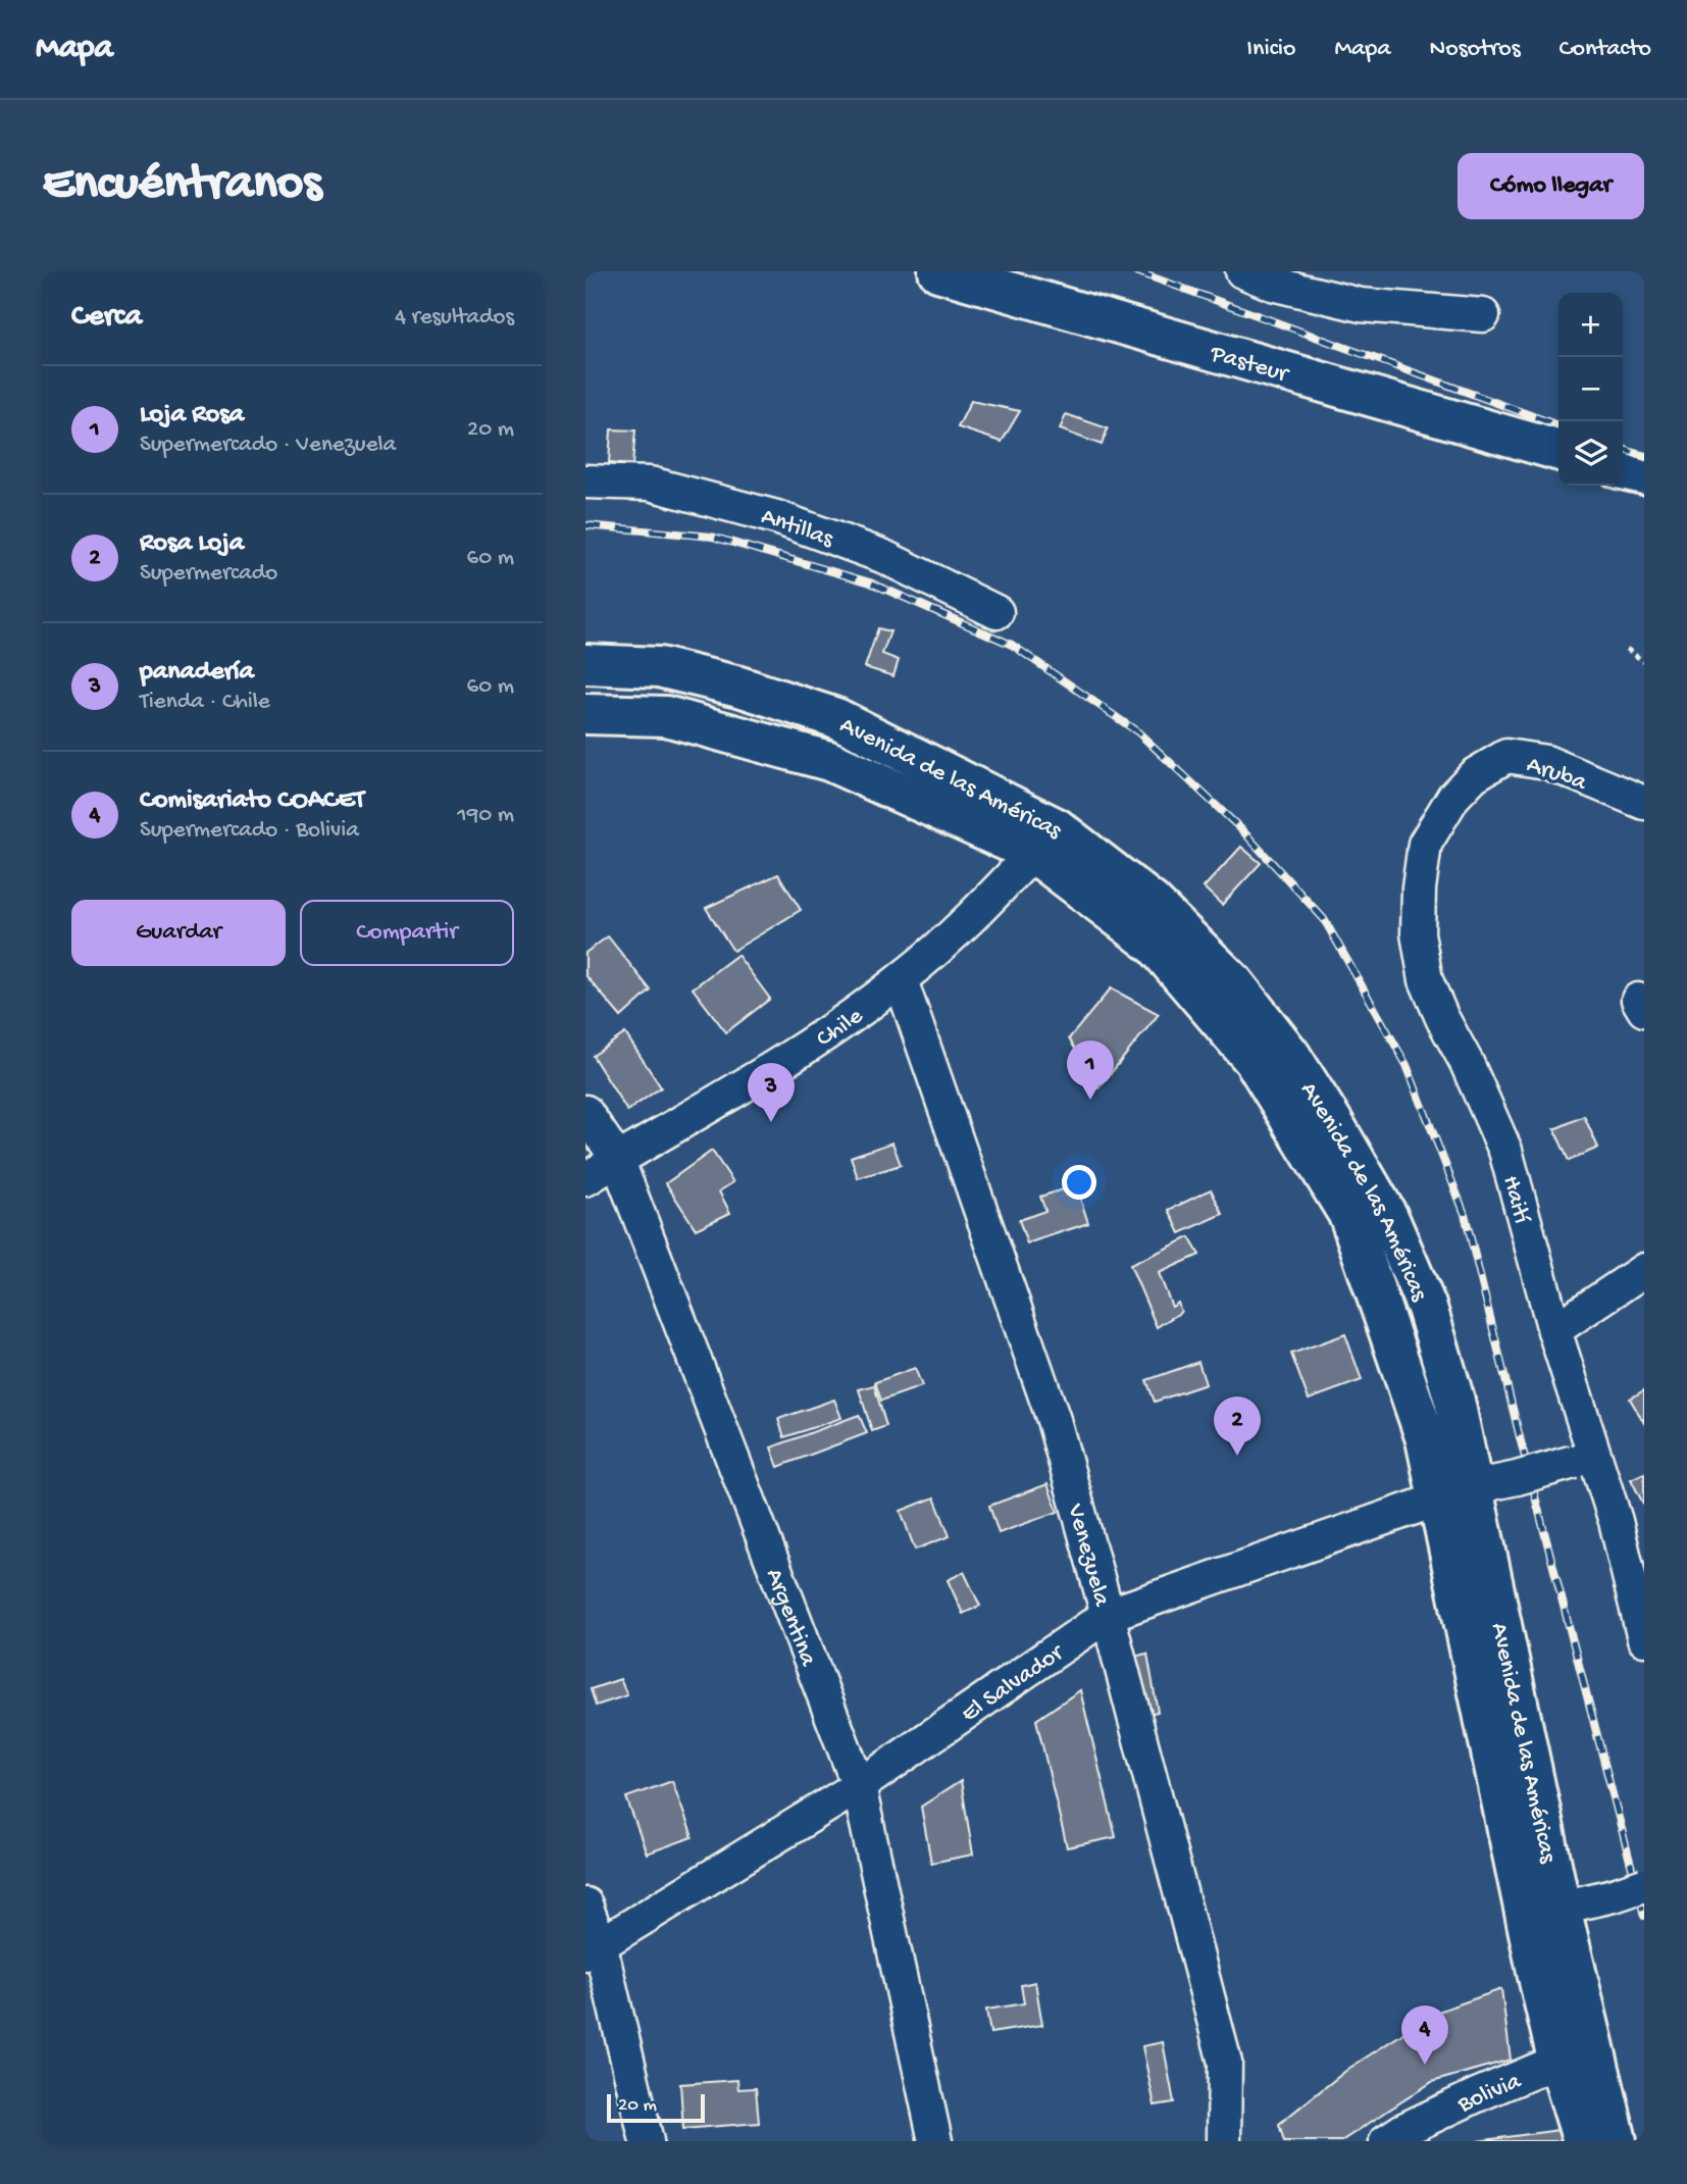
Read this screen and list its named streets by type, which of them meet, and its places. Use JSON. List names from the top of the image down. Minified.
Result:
{"streets":{"street":["Pasteur","Antillas","Aruba","Avenida de las Américas","Chile","Haití","Venezuela","Argentina","El Salvador","Bolivia"]},"crossings":[["Aruba","Haití"],["Avenida de las Américas","Chile"],["Avenida de las Américas","El Salvador"],["Avenida de las Américas","Bolivia"],["Chile","Venezuela"],["Chile","Argentina"],["Haití","El Salvador"],["Venezuela","El Salvador"],["Argentina","El Salvador"]],"scale_bar":"20 m","page":{"header":"Mapa","nav":["Inicio","Mapa","Nosotros","Contacto"],"buttons":["Cómo llegar",["Guardar","Compartir"]],"title":"Encuéntranos","heading":["Cerca","4 resultados"],"map_buttons":["+","−"],"list":[{"mark":"1","name":"Loja Rosa","note":"Supermercado · Venezuela","value":"20 m"},{"mark":"2","name":"Rosa Loja","note":"Supermercado","value":"60 m"},{"mark":"3","name":"panadería","note":"Tienda · Chile","value":"60 m"},{"mark":"4","name":"Comisariato COACET","note":"Supermercado · Bolivia","value":"190 m"}],"pins":["1","3","2","4"],"scale":"20 m"}}
